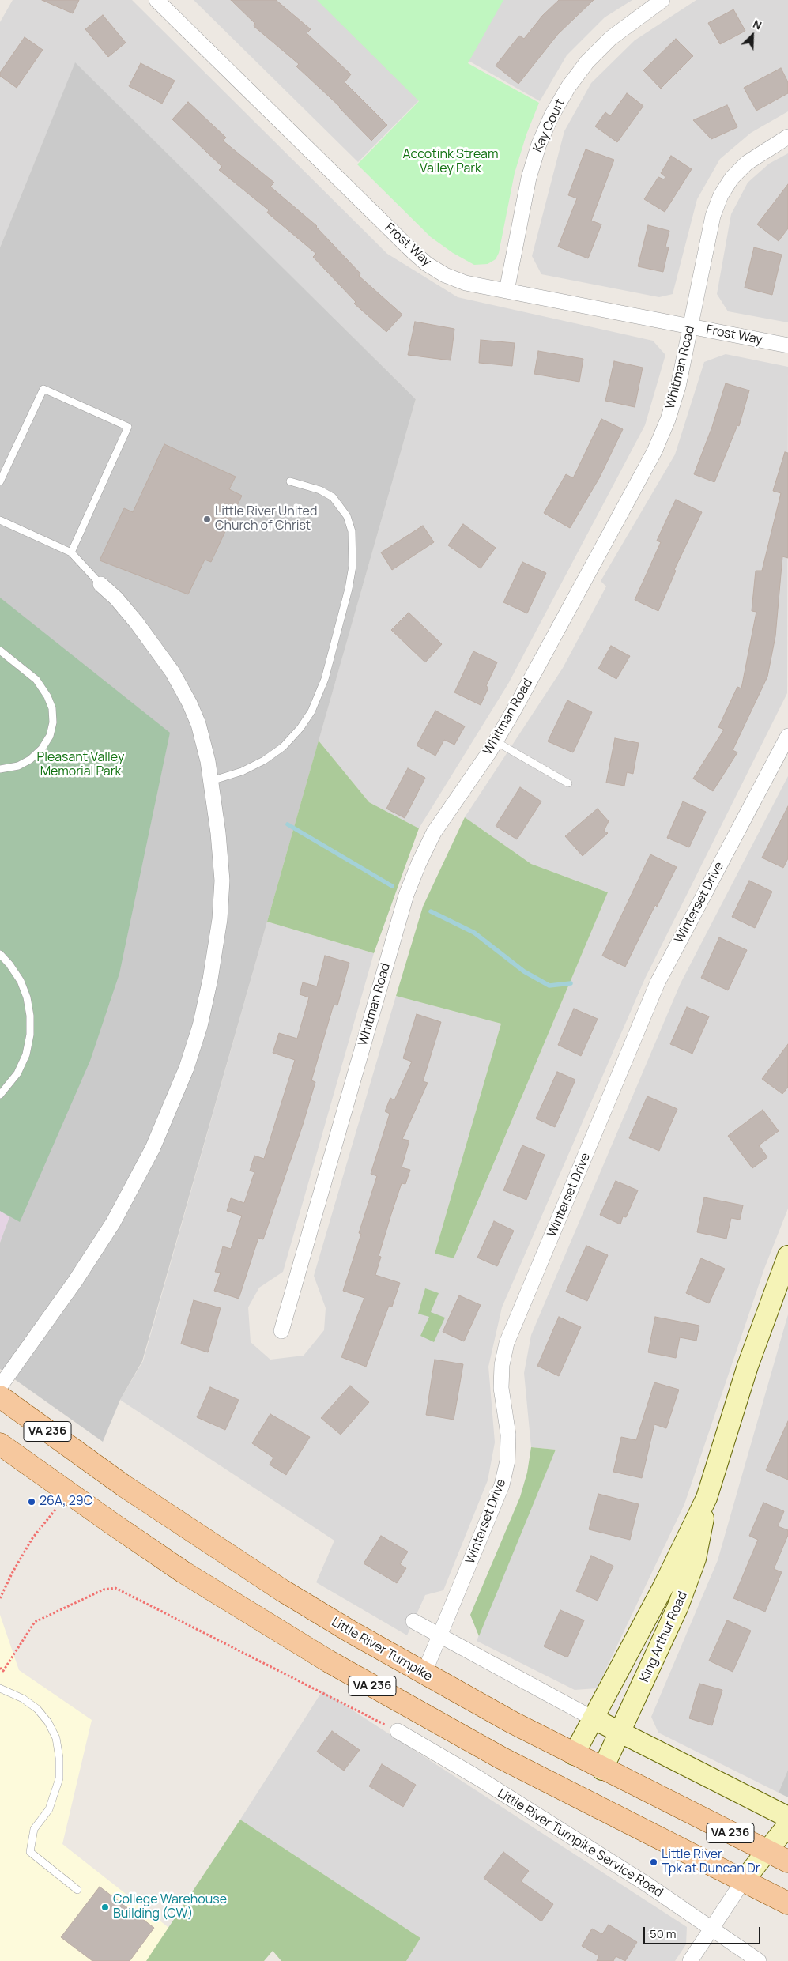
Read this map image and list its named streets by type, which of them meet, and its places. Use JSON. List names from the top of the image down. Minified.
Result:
{"streets":{"main road":["VA 236","Little River Turnpike"],"street":["Kay Court","Frost Way","Whitman Road","Winterset Drive","King Arthur Road","Little River Turnpike Service Road"]},"crossings":[["Kay Court","Frost Way"],["Frost Way","Whitman Road"],["Winterset Drive","Little River Turnpike"],["King Arthur Road","Little River Turnpike"]],"parks":["Accotink Stream Valley Park","Pleasant Valley Memorial Park"],"places":["Little River United Church of Christ","26A, 29C","Little River Tpk at Duncan Dr","College Warehouse Building (CW)"],"scale_bar":"50 m","north":"top right"}
